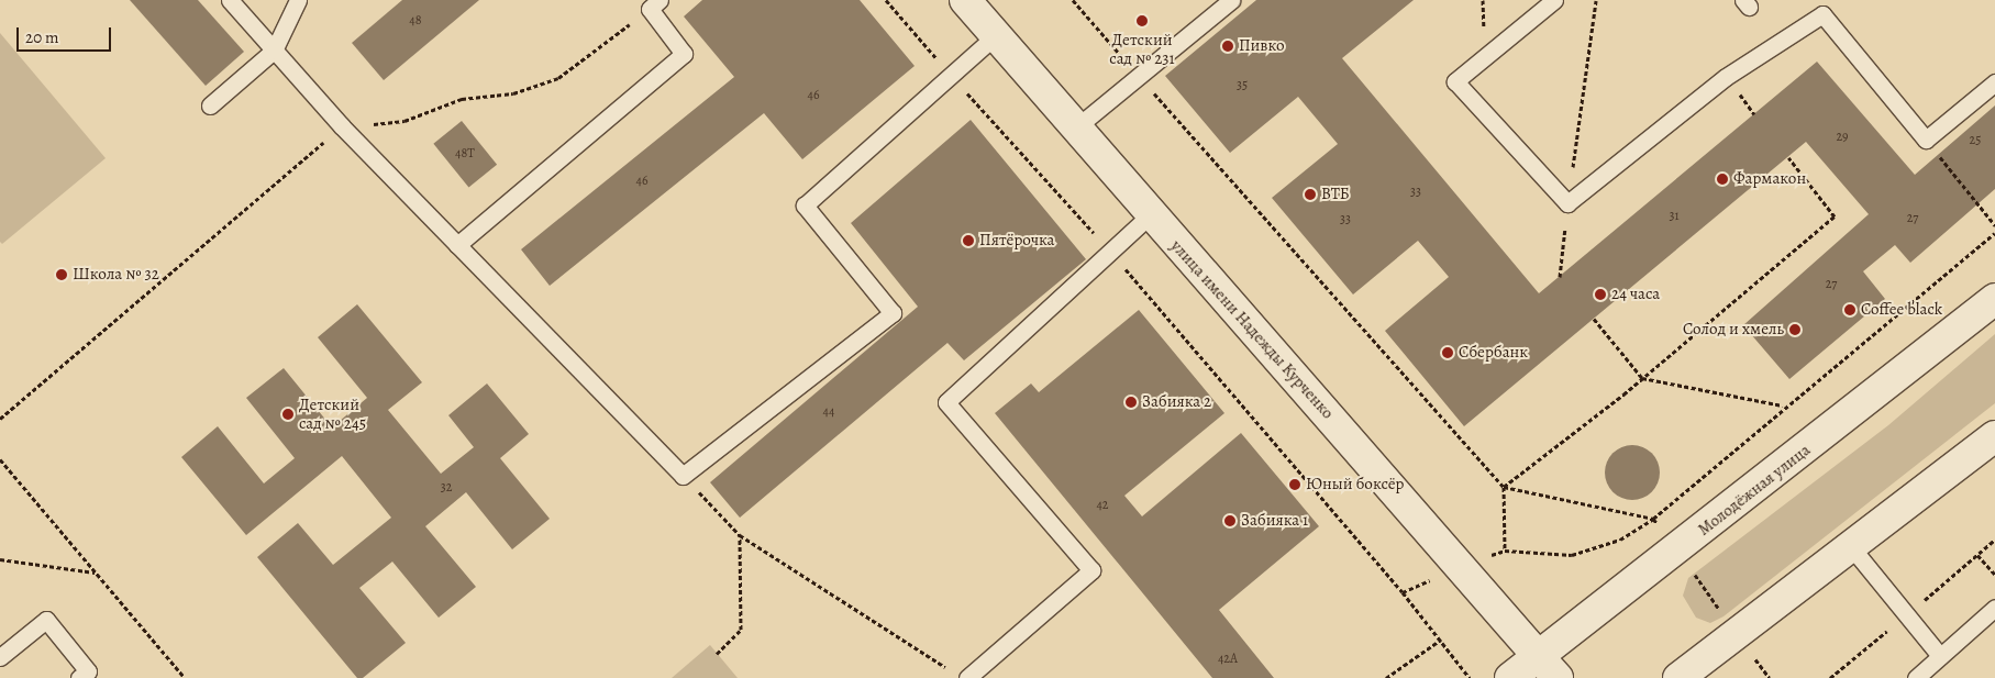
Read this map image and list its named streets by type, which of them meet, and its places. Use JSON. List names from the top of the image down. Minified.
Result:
{"streets":{"main road":["улица имени Надежды Курченко","Молодёжная улица"]},"crossings":[["улица имени Надежды Курченко","Молодёжная улица"]],"places":["Детский сад № 231","Пивко","Фармакон","ВТБ","Пятёрочка","Школа № 32","24 часа","Coffee black","Солод и хмель","Сбербанк","Забияка 2","Детский сад № 245","Юный боксёр","Забияка 1"],"house_numbers":["48","35","46","29","25","48Т","46","33","31","27","33","27","44","32","42","42А"],"scale_bar":"20 m"}
